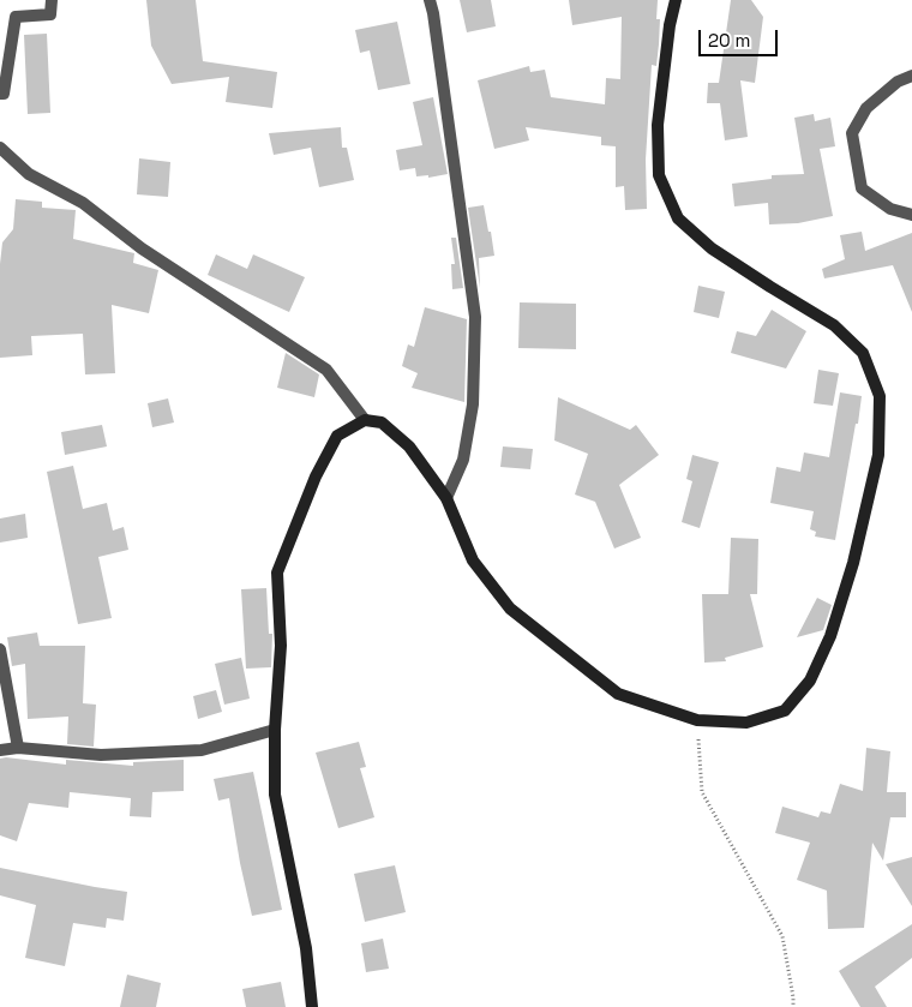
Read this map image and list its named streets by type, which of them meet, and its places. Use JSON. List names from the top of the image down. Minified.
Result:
{"scale_bar":"20 m"}
